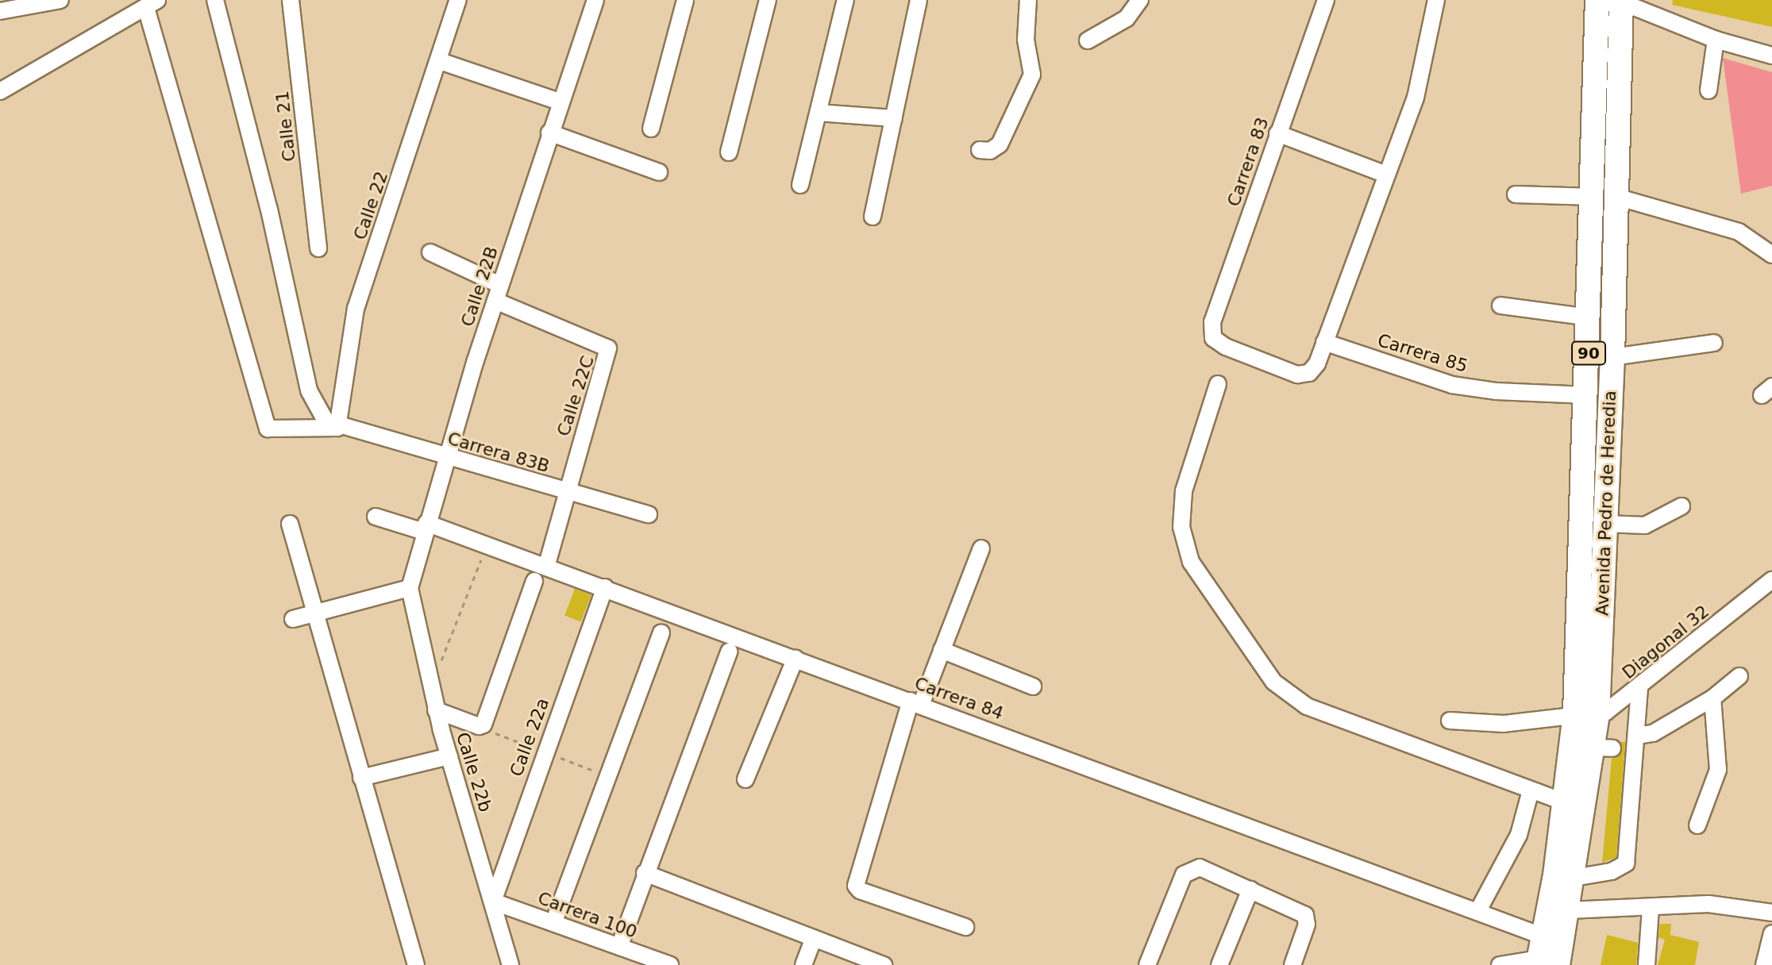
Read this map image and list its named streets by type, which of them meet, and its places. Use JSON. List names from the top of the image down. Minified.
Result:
{"streets":{"highway":["90","Avenida Pedro de Heredia"],"street":["Calle 21","Carrera 83","Calle 22","Calle 22B","Carrera 85","Calle 22C","Carrera 83B","Diagonal 32","Carrera 84","Calle 22a","Calle 22b","Carrera 100"]},"crossings":[["Carrera 83","Carrera 85"],["Calle 22","Carrera 83B"],["Calle 22B","Calle 22C"],["Calle 22B","Carrera 83B"],["Calle 22B","Carrera 84"],["Calle 22B","Calle 22b"],["Carrera 85","Avenida Pedro de Heredia"],["Calle 22C","Carrera 83B"],["Calle 22C","Carrera 84"],["Avenida Pedro de Heredia","Diagonal 32"],["Avenida Pedro de Heredia","Carrera 84"],["Carrera 84","Calle 22a"],["Calle 22a","Calle 22b"],["Calle 22a","Carrera 100"],["Calle 22b","Carrera 100"]]}
